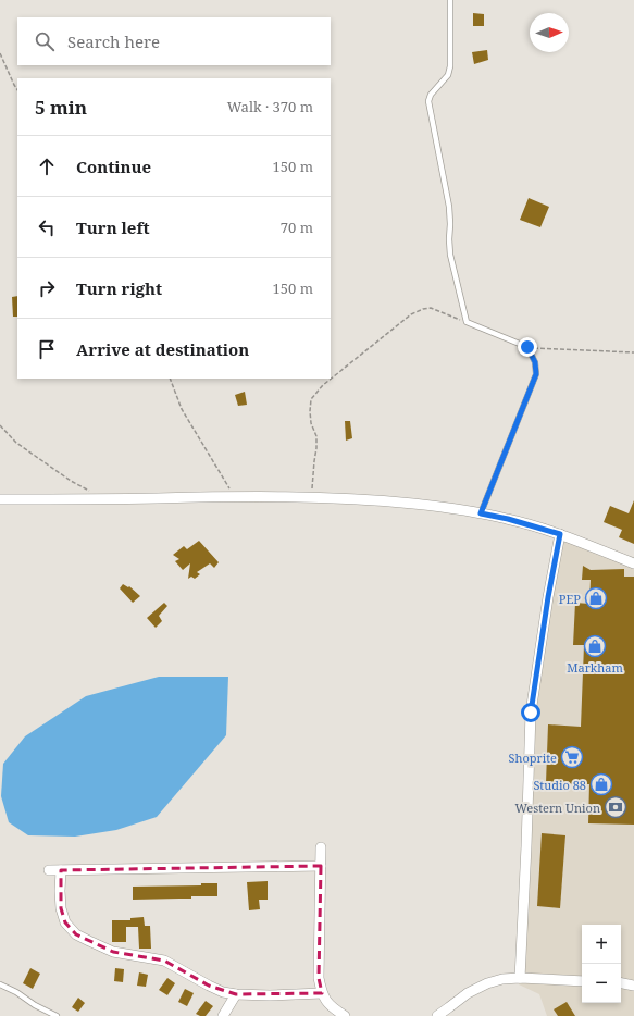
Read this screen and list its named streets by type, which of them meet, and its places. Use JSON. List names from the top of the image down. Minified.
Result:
{"places":{"shop":["PEP","Markham","Studio 88"],"supermarket":["Shoprite"],"bank":["Western Union"]},"north":"right","page":{"search":"Search here","heading":["5 min","Walk · 370 m"],"list":[["Continue","150 m"],["Turn left","70 m"],["Turn right","150 m"],"Arrive at destination"],"map_buttons":["+","−"]}}
